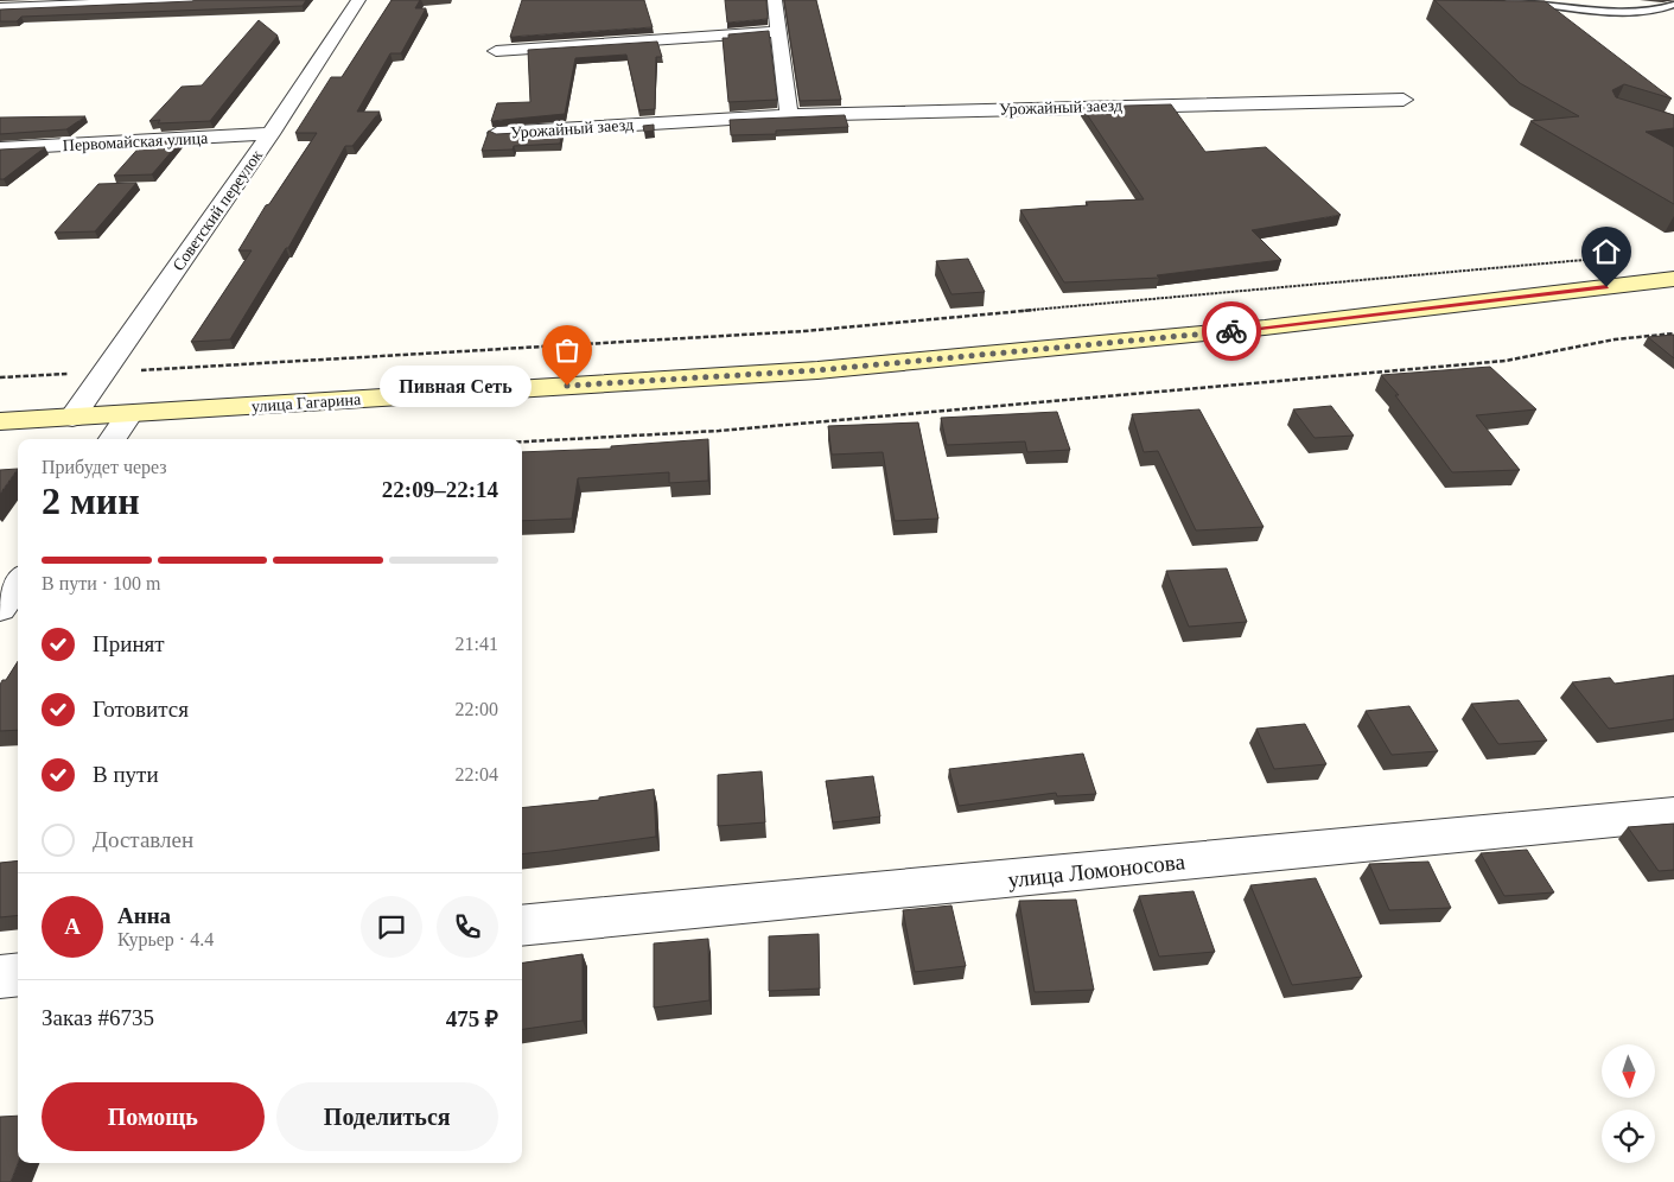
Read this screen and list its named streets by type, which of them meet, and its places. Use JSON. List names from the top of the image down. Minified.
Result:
{"streets":{"main road":["улица Гагарина"],"street":["Урожайный заезд","Первомайская улица","Советский переулок","улица Ломоносова"]},"crossings":[["Первомайская улица","Советский переулок"],["Советский переулок","улица Гагарина"]],"places":["Пивная Сеть"],"north":"bottom","page":{"bubble":"Пивная Сеть","heading":["2 мин","Прибудет через","22:09–22:14"],"panel":["Анна","Курьер · 4.4","Заказ #6735","475 ₽"],"bar":"В пути · 100 m","list":[["Принят","21:41"],["Готовится","22:00"],["В пути","22:04"],"Доставлен"],"round":"А","buttons":["Помощь","Поделиться"]}}
